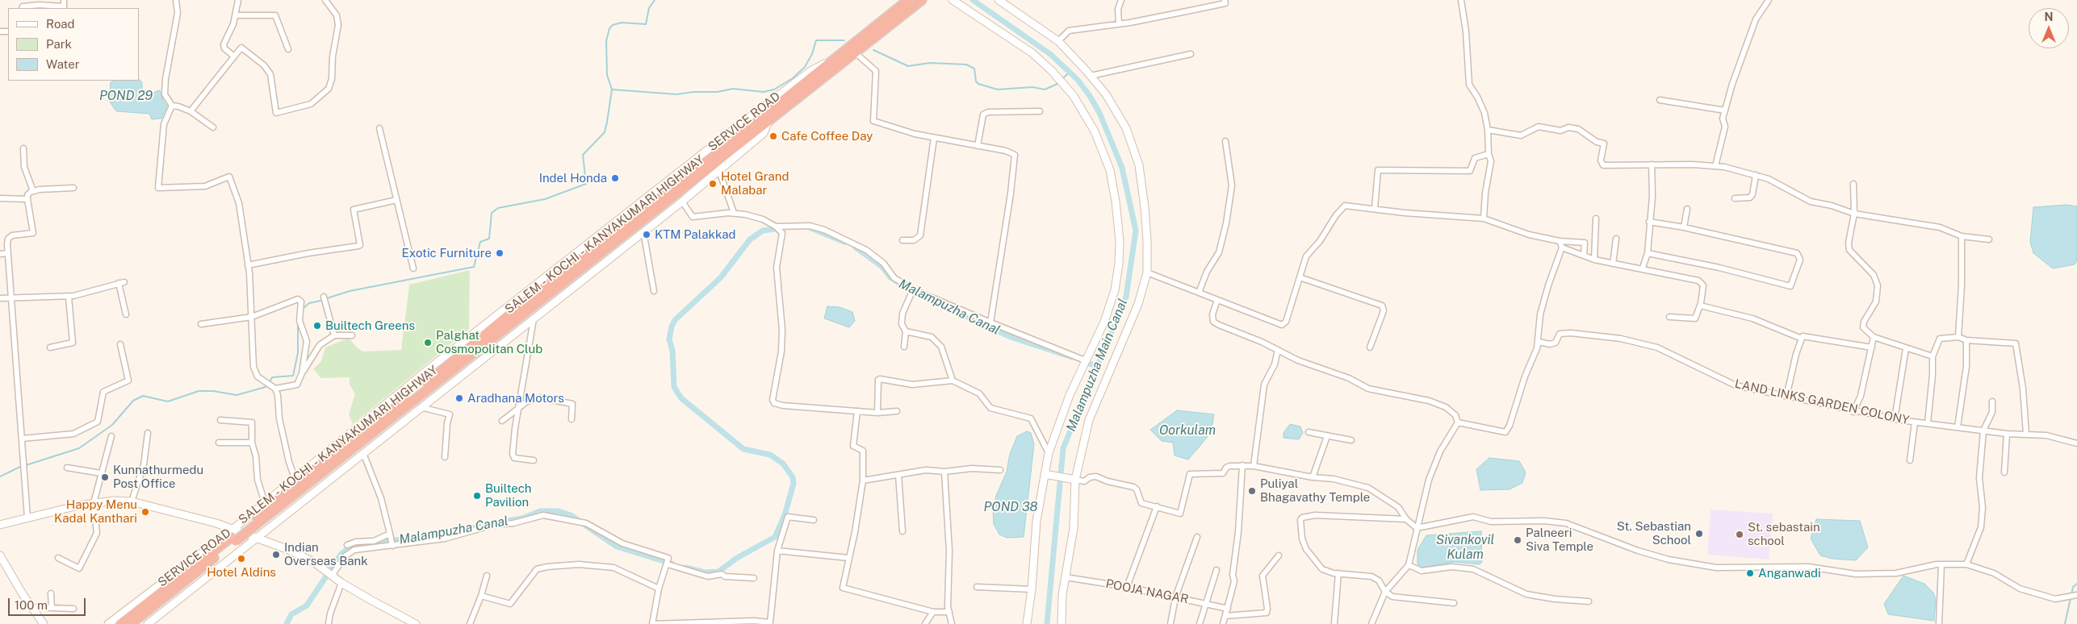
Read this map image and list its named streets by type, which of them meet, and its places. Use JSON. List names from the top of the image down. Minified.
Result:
{"streets":{"highway":["SALEM - KOCHI - KANYAKUMARI HIGHWAY"],"street":["SERVICE ROAD","LAND LINKS GARDEN COLONY","POOJA NAGAR"]},"crossings":[["SERVICE ROAD","SALEM - KOCHI - KANYAKUMARI HIGHWAY"]],"water":["POND 29","Malampuzha Canal","Malampuzha Main Canal","Oorkulam","POND 38","Sivankovil Kulam"],"places":["Cafe Coffee Day","Indel Honda","Hotel Grand Malabar","KTM Palakkad","Exotic Furniture","Builtech Greens","Palghat Cosmopolitan Club","Aradhana Motors","Kunnathurmedu Post Office","Puliyal Bhagavathy Temple","Builtech Pavilion","Happy Menu Kadal Kanthari","St. Sebastian School","St. sebastain school","Palneeri Siva Temple","Indian Overseas Bank","Hotel Aldins","Anganwadi"],"legend":["Road","Park","Water"],"scale_bar":"100 m","north":"top"}
